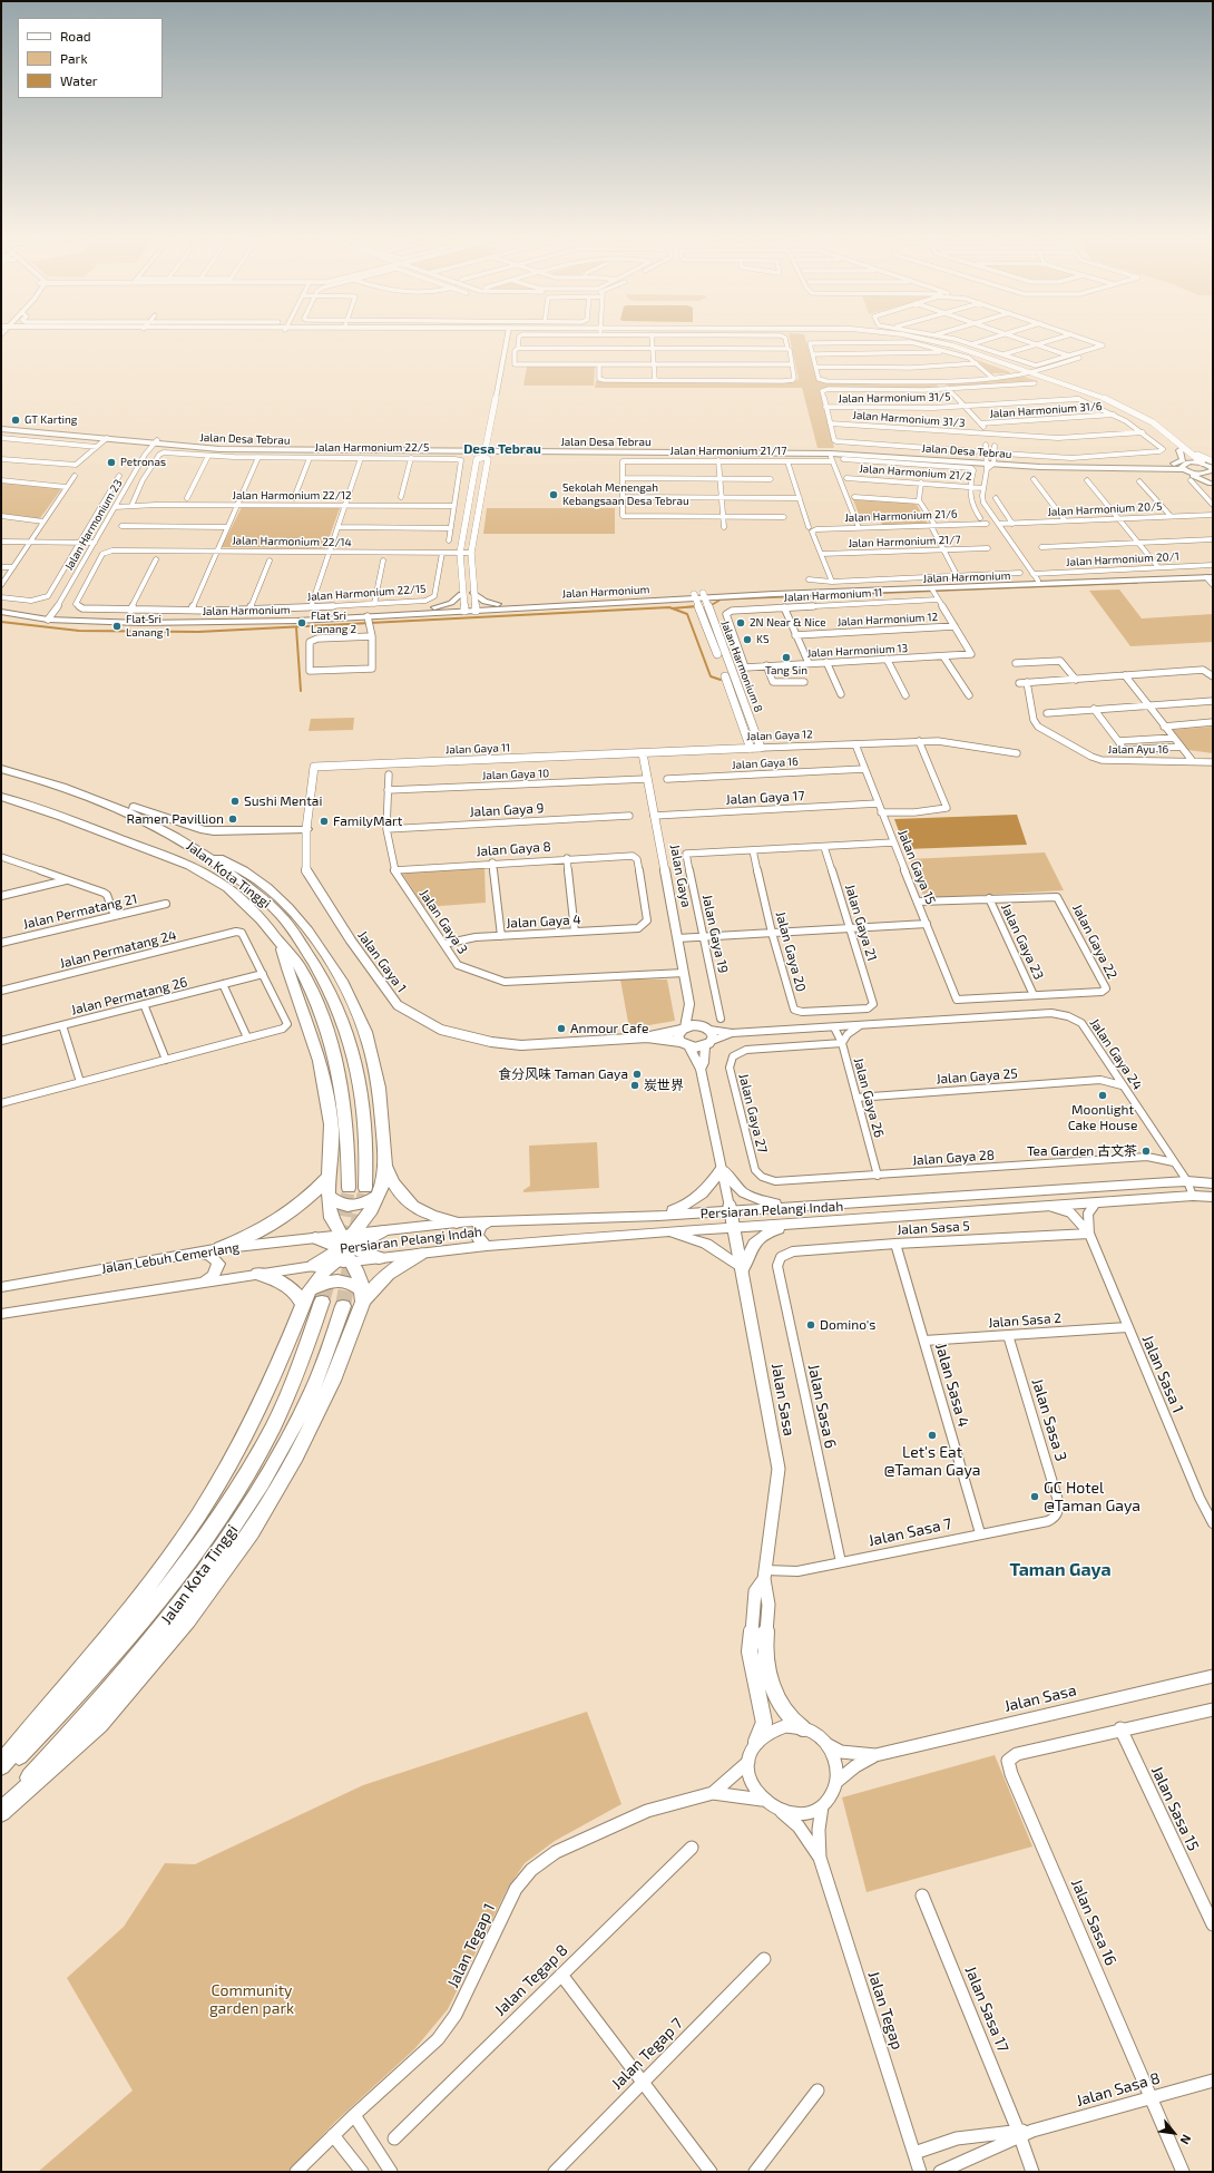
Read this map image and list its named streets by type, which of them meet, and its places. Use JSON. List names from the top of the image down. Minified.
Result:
{"streets":{"highway":["Jalan Kota Tinggi"],"main road":["Jalan Desa Tebrau","Jalan Harmonium","Persiaran Pelangi Indah","Jalan Lebuh Cemerlang"],"street":["Jalan Harmonium 31/5","Jalan Harmonium 31/6","Jalan Harmonium 31/3","Jalan Harmonium 22/5","Jalan Harmonium 21/17","Jalan Harmonium 21/2","Jalan Harmonium 22/12","Jalan Harmonium 20/5","Jalan Harmonium 21/6","Jalan Harmonium 23","Jalan Harmonium 22/14","Jalan Harmonium 21/7","Jalan Harmonium 20/1","Jalan Harmonium 22/15","Jalan Harmonium 11","Jalan Harmonium 12","Jalan Harmonium 13","Jalan Harmonium 8","Jalan Gaya 12","Jalan Gaya 11","Jalan Ayu 16","Jalan Gaya 16","Jalan Gaya 10","Jalan Gaya 17","Jalan Gaya 9","Jalan Gaya 8","Jalan Gaya 15","Jalan Gaya","Jalan Permatang 21","Jalan Gaya 3","Jalan Gaya 4","Jalan Gaya 21","Jalan Gaya 19","Jalan Gaya 23","Jalan Gaya 22","Jalan Permatang 24","Jalan Gaya 20","Jalan Gaya 1","Jalan Permatang 26","Jalan Gaya 24","Jalan Gaya 25","Jalan Gaya 26","Jalan Gaya 27","Jalan Gaya 28","Jalan Sasa 5","Jalan Sasa 2","Jalan Sasa 1","Jalan Sasa 4","Jalan Sasa","Jalan Sasa 6","Jalan Sasa 3","Jalan Sasa 7","Jalan Sasa 15","Jalan Sasa 16","Jalan Tegap 1","Jalan Tegap 8","Jalan Sasa 17","Jalan Tegap","Jalan Tegap 7","Jalan Sasa 8"]},"crossings":[["Jalan Harmonium 31/5","Jalan Harmonium 31/6"],["Jalan Desa Tebrau","Jalan Harmonium 23"],["Jalan Harmonium 22/5","Jalan Harmonium 22/12"],["Jalan Harmonium 22/12","Jalan Harmonium 23"],["Jalan Harmonium 21/6","Jalan Harmonium 21/7"],["Jalan Harmonium 23","Jalan Harmonium"],["Jalan Harmonium 22/14","Jalan Harmonium 22/15"],["Jalan Harmonium","Jalan Harmonium 8"],["Jalan Harmonium 11","Jalan Harmonium 13"],["Jalan Harmonium 12","Jalan Harmonium 13"],["Jalan Harmonium 8","Jalan Gaya 12"],["Jalan Gaya 12","Jalan Gaya 11"],["Jalan Gaya 12","Jalan Gaya 15"],["Jalan Gaya 12","Jalan Gaya"],["Jalan Gaya 11","Jalan Gaya"],["Jalan Gaya 11","Jalan Gaya 1"],["Jalan Gaya 16","Jalan Gaya 15"],["Jalan Gaya 10","Jalan Gaya"],["Jalan Gaya 10","Jalan Gaya 3"],["Jalan Gaya 17","Jalan Gaya 15"],["Jalan Gaya 17","Jalan Gaya"],["Jalan Gaya 9","Jalan Gaya 3"],["Jalan Gaya 8","Jalan Gaya 3"],["Jalan Gaya 8","Jalan Gaya 4"],["Jalan Gaya 15","Jalan Gaya 22"],["Jalan Gaya","Jalan Gaya 3"],["Jalan Gaya","Jalan Gaya 1"],["Jalan Gaya","Jalan Gaya 24"],["Jalan Gaya 3","Jalan Gaya 4"],["Jalan Gaya 21","Jalan Gaya 20"],["Jalan Gaya 19","Jalan Gaya 20"],["Jalan Gaya 23","Jalan Gaya 22"],["Jalan Permatang 24","Jalan Permatang 26"],["Jalan Gaya 1","Jalan Gaya 24"],["Jalan Gaya 24","Jalan Gaya 25"],["Jalan Gaya 24","Jalan Gaya 26"],["Jalan Gaya 24","Jalan Gaya 28"],["Jalan Gaya 24","Persiaran Pelangi Indah"],["Jalan Gaya 25","Jalan Gaya 26"],["Jalan Gaya 26","Jalan Gaya 27"],["Jalan Gaya 26","Jalan Gaya 28"],["Jalan Gaya 27","Jalan Gaya 28"],["Persiaran Pelangi Indah","Jalan Sasa 1"],["Persiaran Pelangi Indah","Jalan Sasa"],["Jalan Sasa 5","Jalan Sasa 1"],["Jalan Sasa 5","Jalan Sasa 4"],["Jalan Sasa 5","Jalan Sasa 6"],["Jalan Sasa 2","Jalan Sasa 1"],["Jalan Sasa 2","Jalan Sasa 4"],["Jalan Sasa 2","Jalan Sasa 3"],["Jalan Sasa 4","Jalan Sasa 7"],["Jalan Sasa","Jalan Sasa 7"],["Jalan Sasa","Jalan Tegap 1"],["Jalan Sasa","Jalan Tegap"],["Jalan Sasa 6","Jalan Sasa 7"],["Jalan Sasa 3","Jalan Sasa 7"],["Jalan Sasa 15","Jalan Sasa 16"],["Jalan Sasa 16","Jalan Sasa 8"],["Jalan Tegap 1","Jalan Tegap"],["Jalan Sasa 17","Jalan Sasa 8"],["Jalan Tegap","Jalan Sasa 8"]],"districts":["Desa Tebrau","Taman Gaya"],"parks":["Community garden park"],"places":["GT Karting","Petronas","Sekolah Menengah Kebangsaan Desa Tebrau","Flat Sri Lanang 2","2N Near & Nice","Flat Sri Lanang 1","KS","Tang Sin","Sushi Mentai","Ramen Pavillion","FamilyMart","Anmour Cafe","食分风味 Taman Gaya","炭世界","Moonlight Cake House","Tea Garden 古文茶","Domino's","Let's Eat @Taman Gaya","GC Hotel @Taman Gaya"],"legend":["Road","Park","Water"],"north":"bottom right"}
